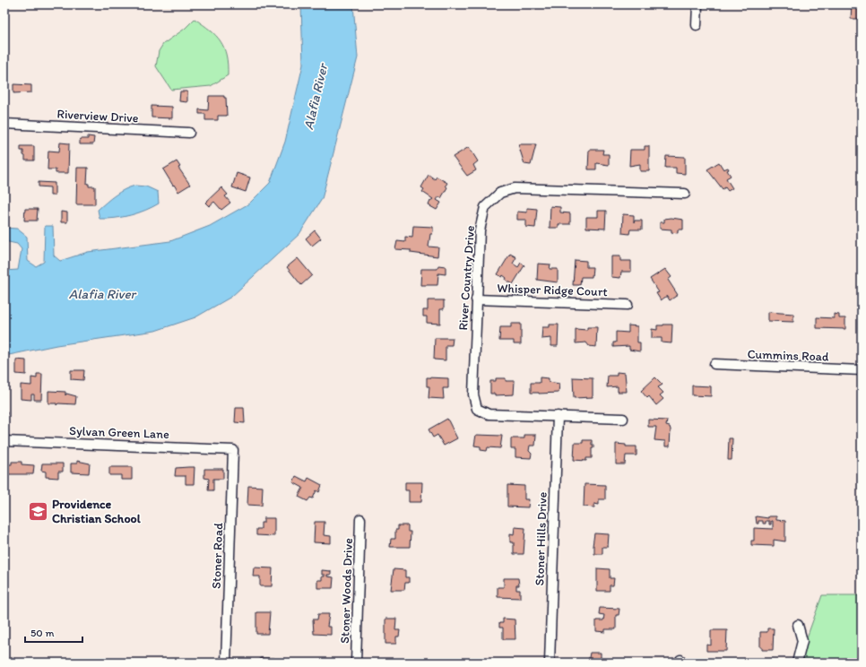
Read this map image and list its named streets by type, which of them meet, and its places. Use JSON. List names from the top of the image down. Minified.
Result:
{"streets":{"street":["Riverview Drive","River Country Drive","Whisper Ridge Court","Cummins Road","Sylvan Green Lane","Stoner Hills Drive","Stoner Road","Stoner Woods Drive"]},"crossings":[["River Country Drive","Whisper Ridge Court"],["River Country Drive","Stoner Hills Drive"],["Sylvan Green Lane","Stoner Road"]],"water":["Alafia River"],"places":{"school or university":["Providence Christian School"]},"scale_bar":"50 m"}
